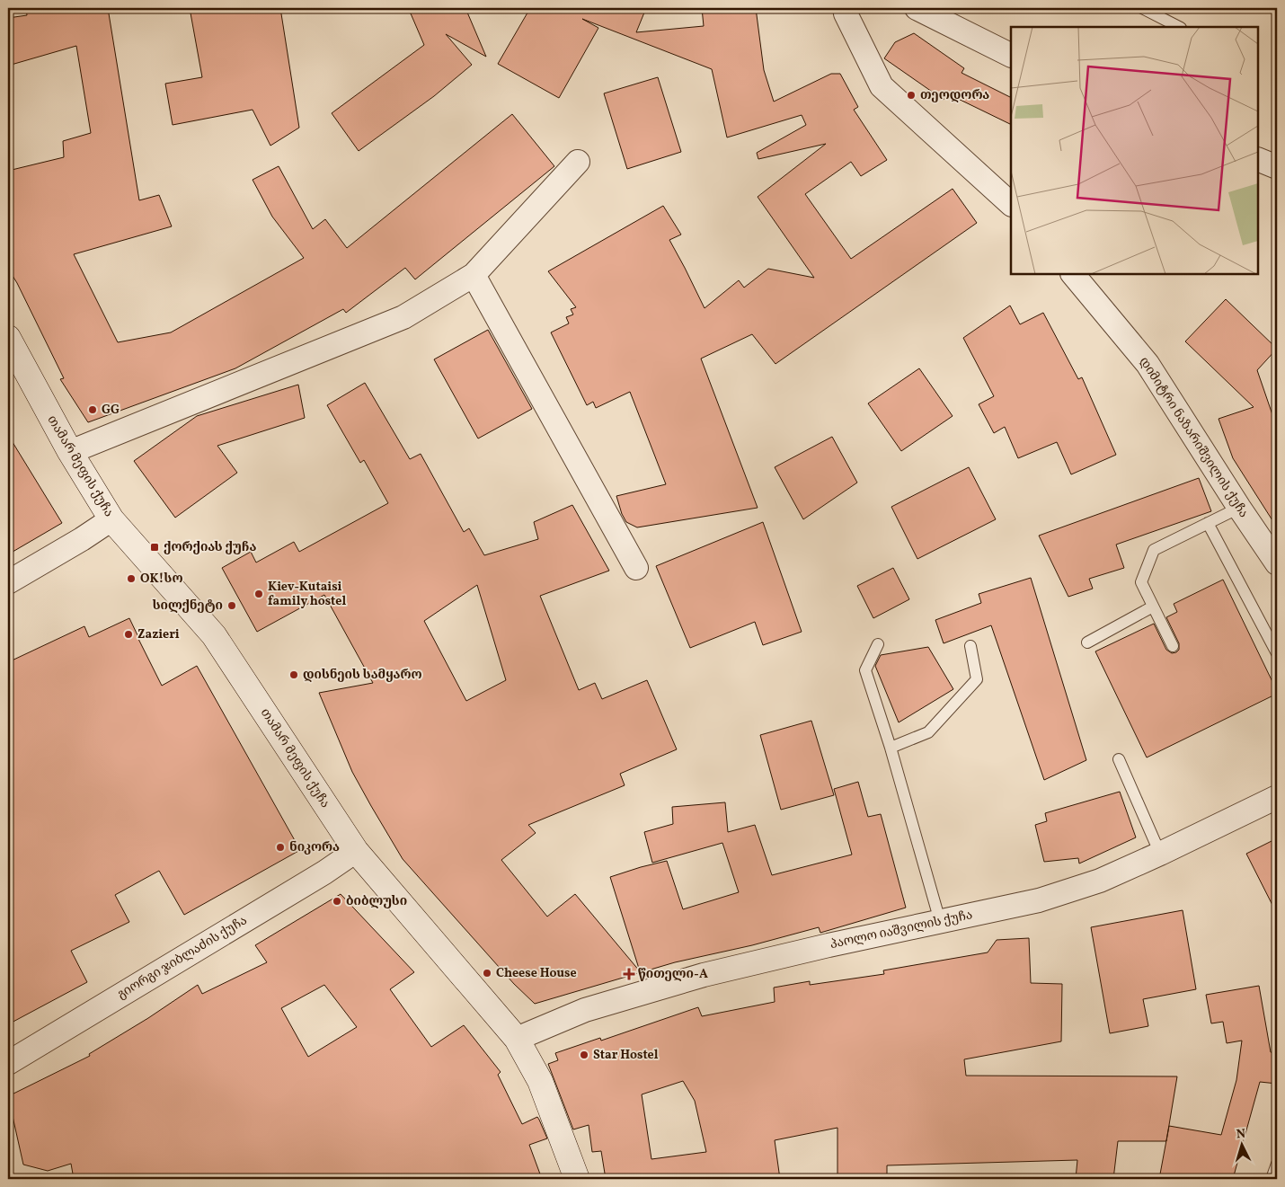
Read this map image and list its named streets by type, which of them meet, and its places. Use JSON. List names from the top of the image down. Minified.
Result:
{"streets":{"main road":["თამარ მეფის ქუჩა"],"street":["დიმიტრი ნაზარიშვილის ქუჩა","პაოლო იაშვილის ქუჩა","გიორგი ჯიბლაძის ქუჩა"]},"crossings":[["თამარ მეფის ქუჩა","პაოლო იაშვილის ქუჩა"],["თამარ მეფის ქუჩა","გიორგი ჯიბლაძის ქუჩა"]],"places":{"other":["თეოდორა","GG","OK!სო","Kiev-Kutaisi family hostel","სილქნეტი","Zazieri","დისნეის სამყარო","ნიკორა","ბიბლუსი","Cheese House","Star Hostel"],"transit":["ქორქიას ქუჩა"],"health":["წითელი-A"]},"north":"top"}
